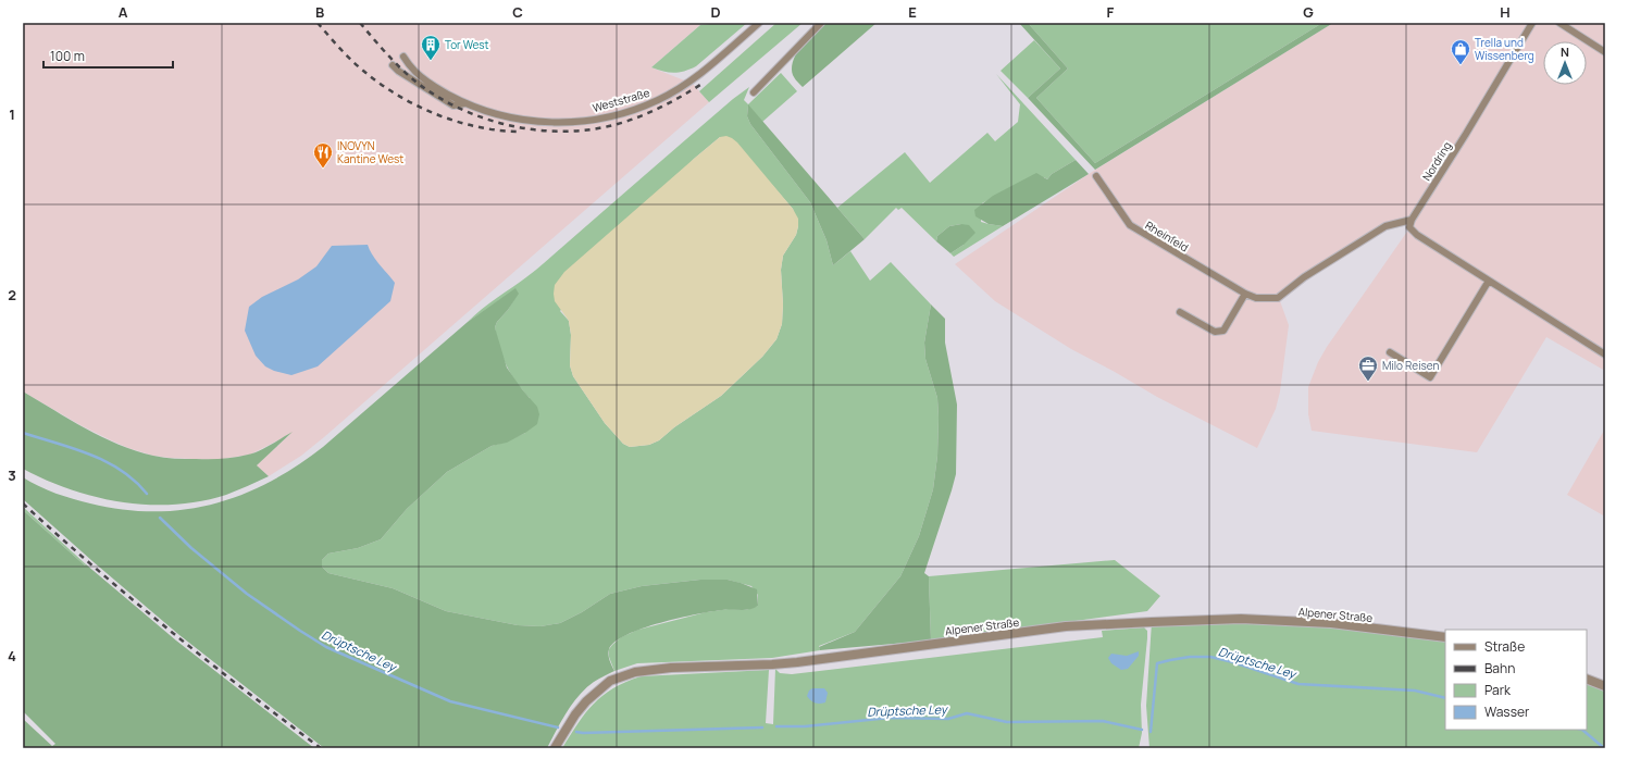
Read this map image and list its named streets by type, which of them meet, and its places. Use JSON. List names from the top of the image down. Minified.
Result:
{"streets":{"street":["Weststraße","Nordring","Rheinfeld","Alpener Straße"]},"crossings":[["Nordring","Rheinfeld"]],"water":["Drüptsche Ley"],"places":{"building":["Tor West"],"shop":["Trella und Wissenberg"],"restaurant":["INOVYN Kantine West"],"office":["Milo Reisen"]},"legend":["Straße","Bahn","Park","Wasser"],"scale_bar":"100 m","north":"top","grid":{"columns":["A","B","C","D","E","F","G","H"],"rows":["1","2","3","4"]}}
